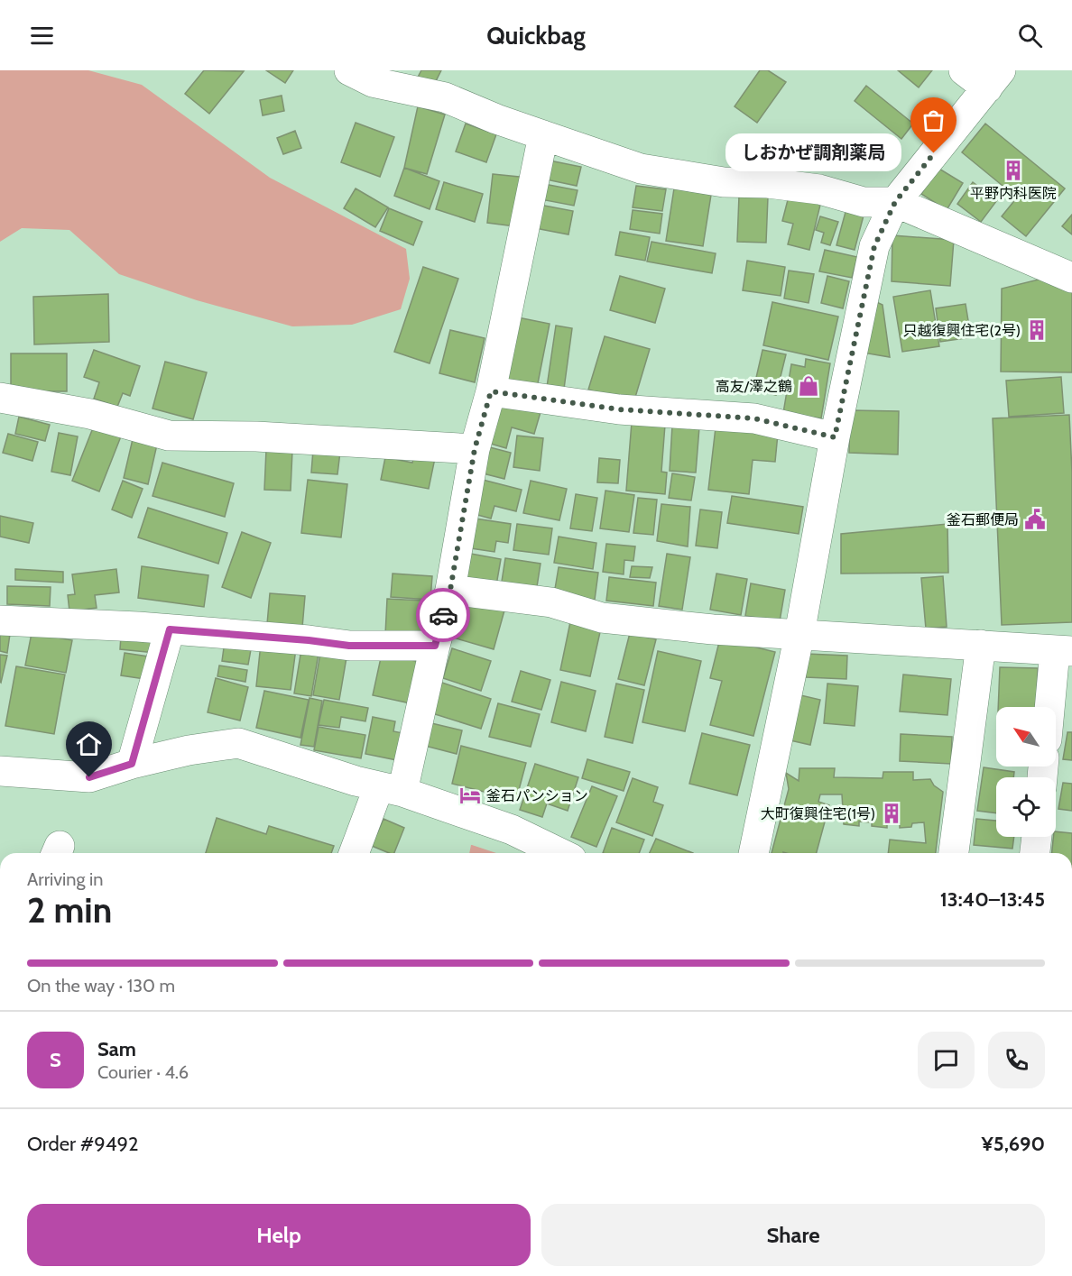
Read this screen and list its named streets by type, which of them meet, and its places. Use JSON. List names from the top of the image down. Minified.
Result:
{"places":{"other":["しおかぜ調剤薬局"],"building":["平野内科医院","只越復興住宅(2号)","大町復興住宅(1号)"],"shop":["高友/澤之鶴"],"public building":["釜石郵便局"],"hotel":["釜石パンション"]},"north":"top left","page":{"header":"Quickbag","bubble":"しおかぜ調剤薬局","heading":["2 min","Arriving in","13:40–13:45"],"panel":["Sam","Courier · 4.6","Order #9492","¥5,690"],"bar":"On the way · 130 m","round":"S","buttons":["Help","Share"]}}
